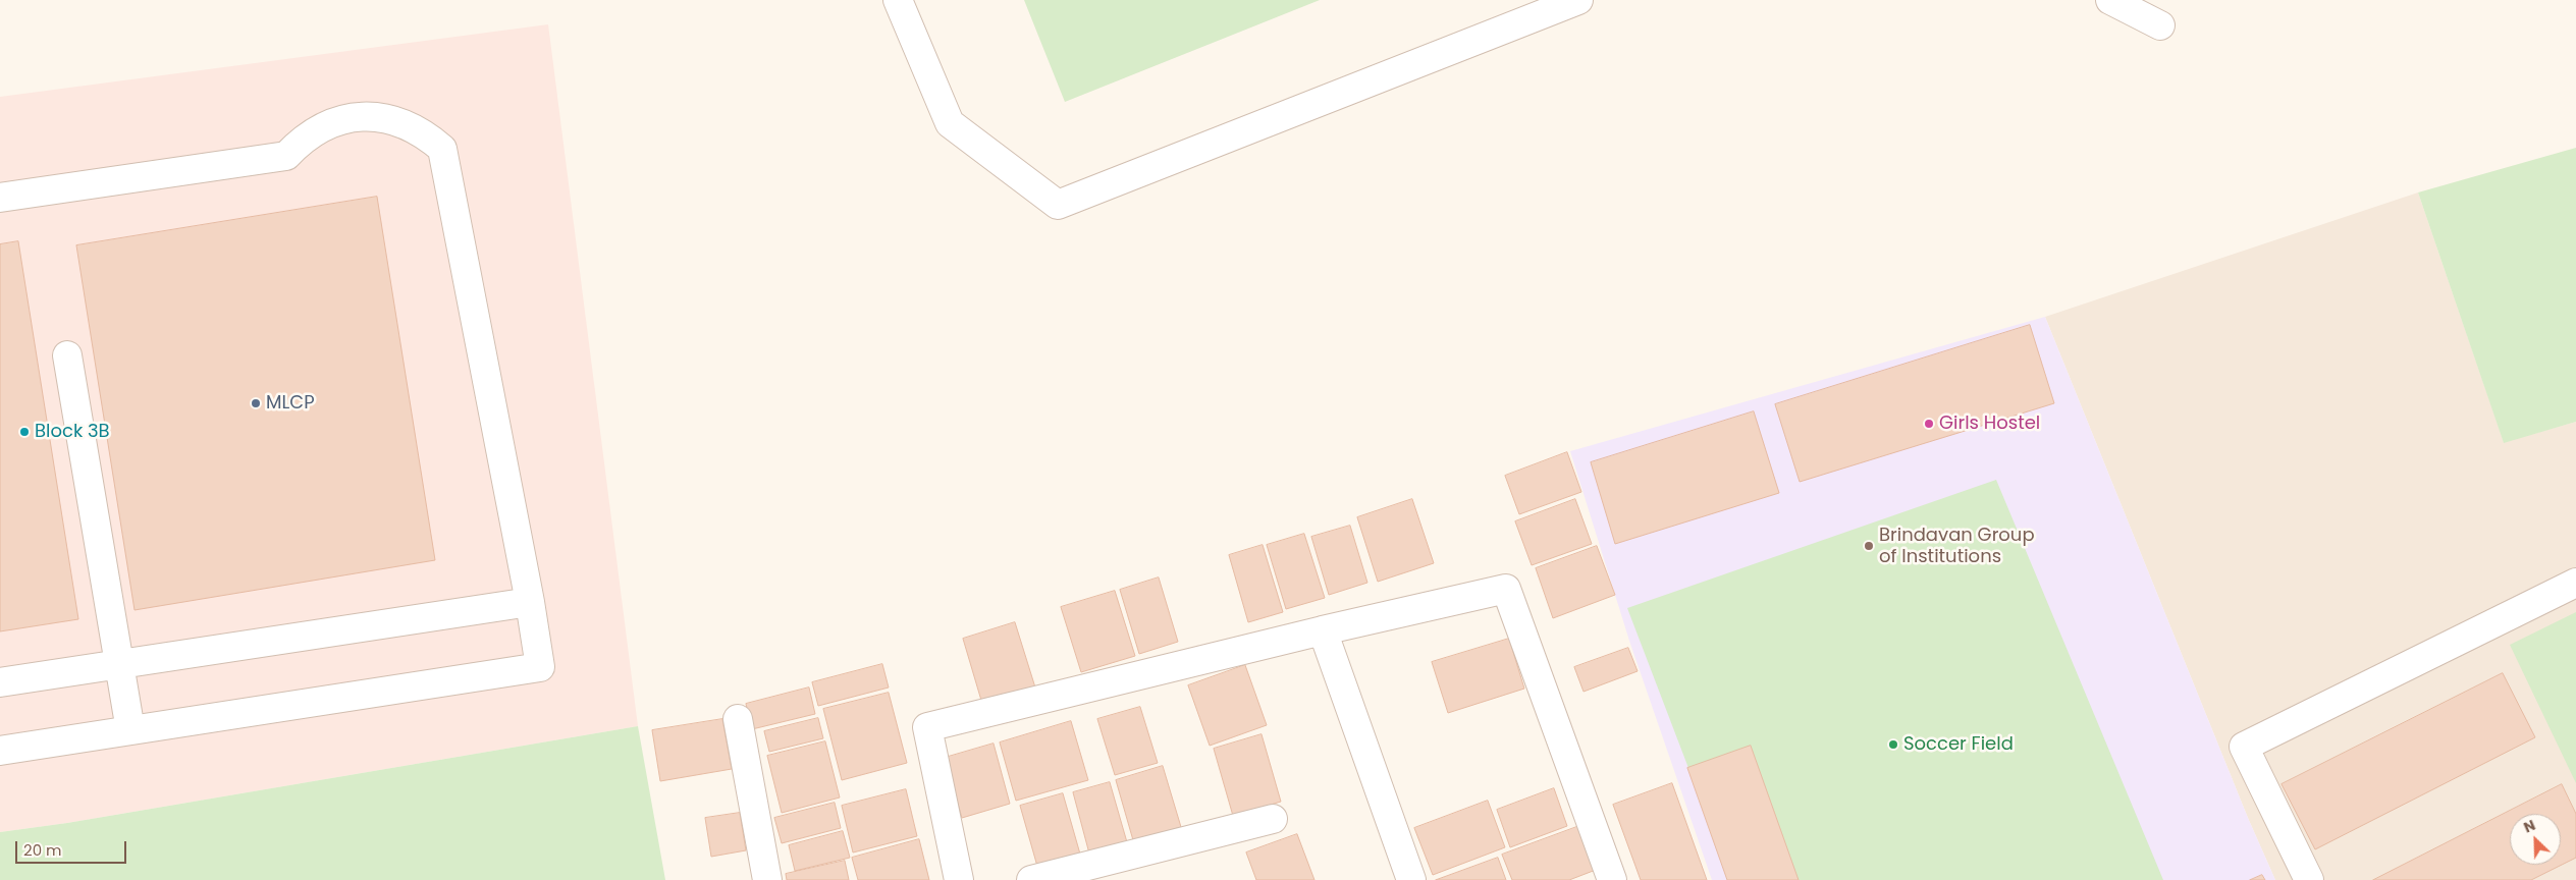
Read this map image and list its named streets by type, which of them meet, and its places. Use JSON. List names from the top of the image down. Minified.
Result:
{"places":["MLCP","Girls Hostel","Block 3B","Brindavan Group of Institutions","Soccer Field"],"scale_bar":"20 m","north":"top left"}
